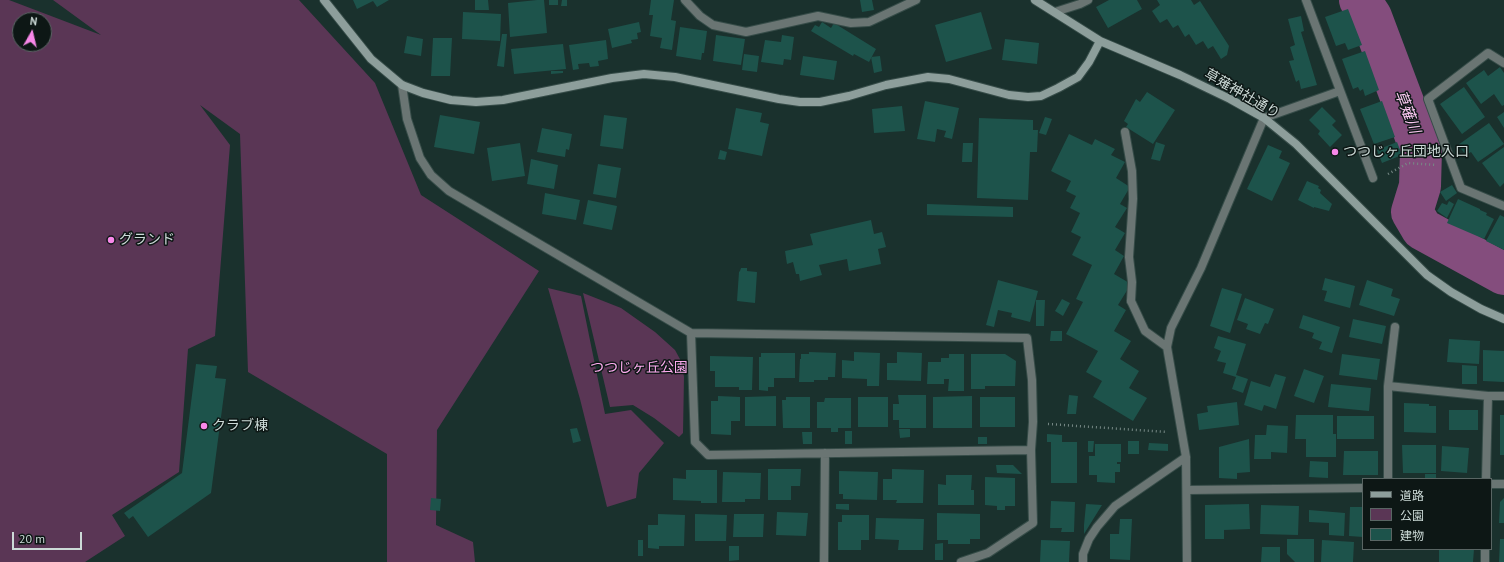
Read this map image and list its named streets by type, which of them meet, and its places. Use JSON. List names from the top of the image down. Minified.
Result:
{"streets":{"street":["草薙神社通り"]},"water":["草薙川"],"parks":["つつじヶ丘公園"],"places":["つつじヶ丘団地入口","グランド","クラブ棟"],"legend":["道路","公園","建物"],"scale_bar":"20 m","north":"top"}
